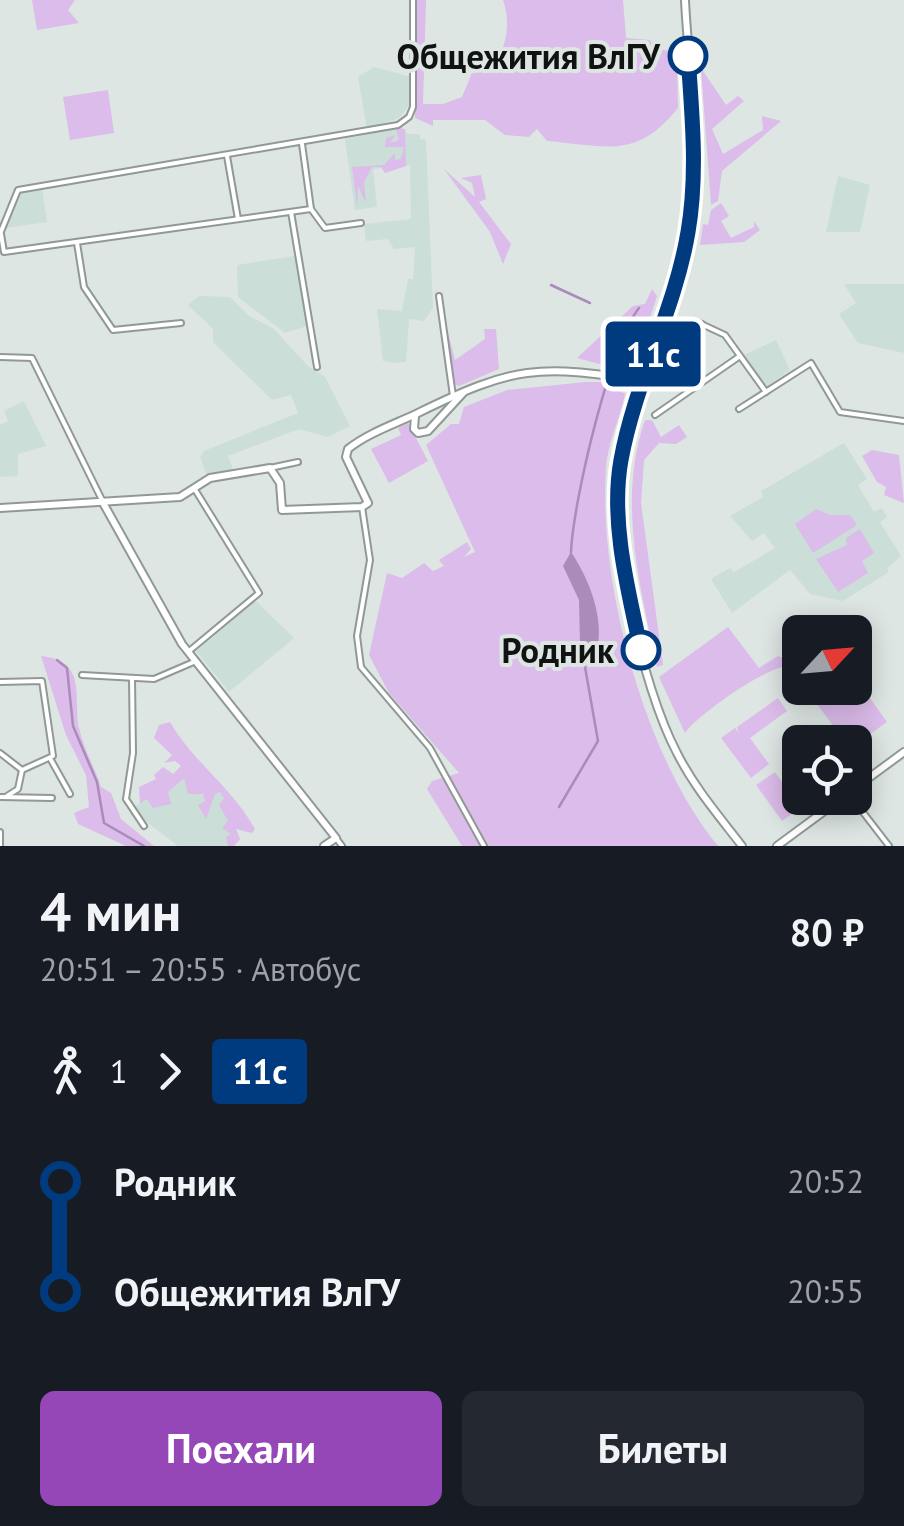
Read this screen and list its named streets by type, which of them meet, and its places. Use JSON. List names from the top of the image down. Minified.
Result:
{"places":["Общежития ВлГУ","Родник"],"lines":["bus line 11с"],"north":"top right","page":{"on_map":"11с","heading":["4 мин","20:51 – 20:55 · Автобус","80 ₽"],"legs":["1","11с"],"list":[{"name":"Родник","value":"20:52"},{"name":"Общежития ВлГУ","value":"20:55"}],"buttons":["Поехали","Билеты"]}}
